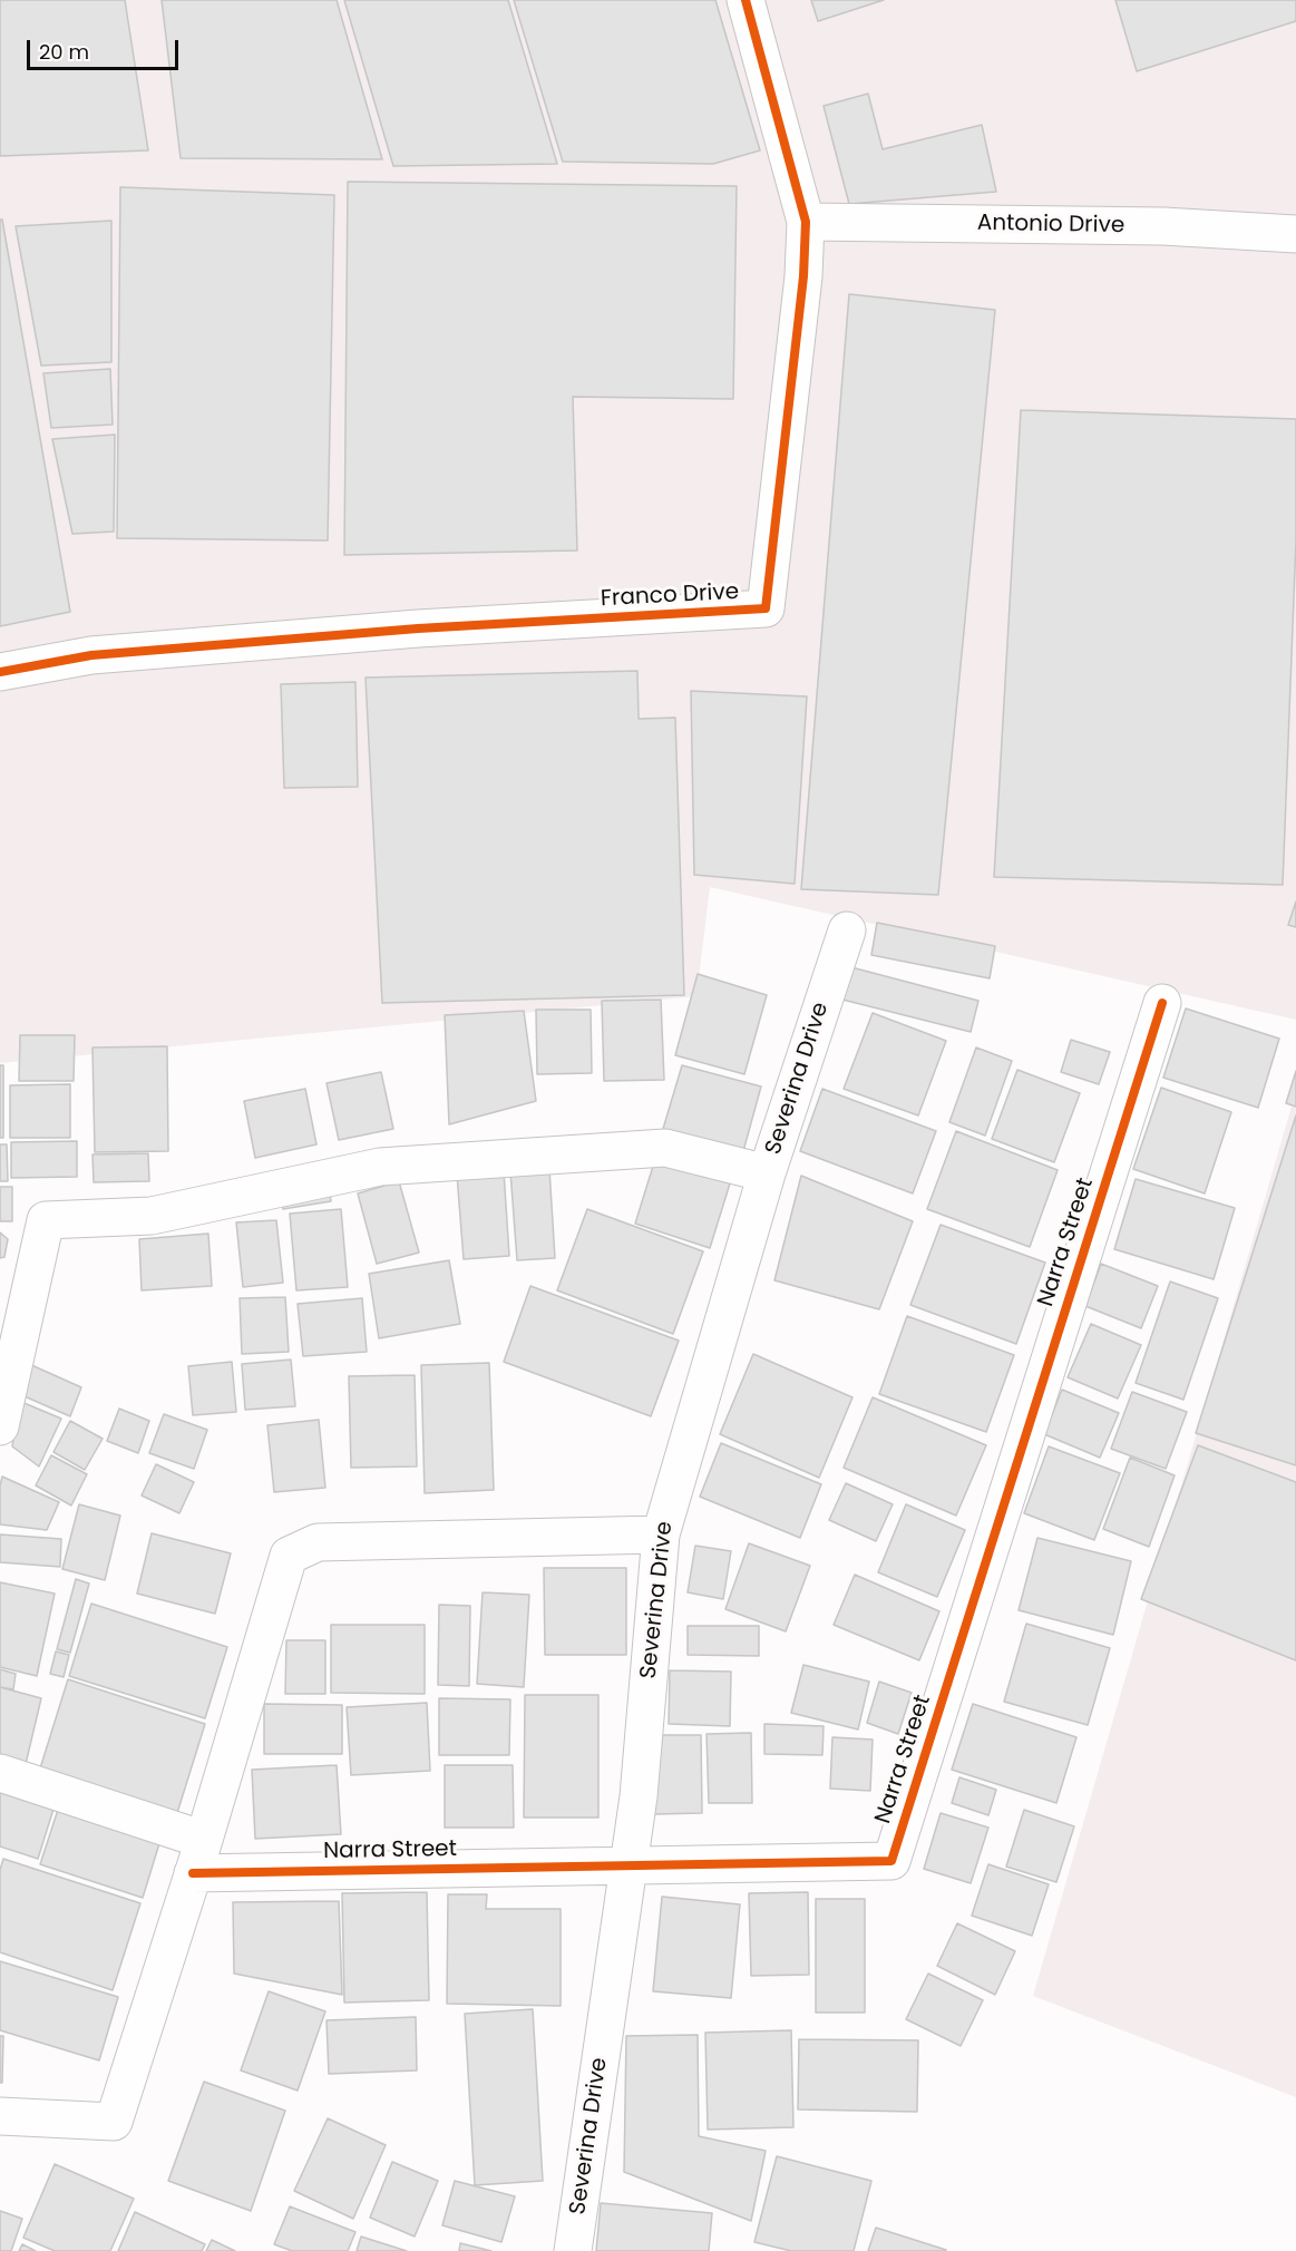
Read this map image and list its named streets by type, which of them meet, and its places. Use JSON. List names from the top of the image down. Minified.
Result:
{"streets":{"street":["Antonio Drive","Franco Drive","Severina Drive","Narra Street"]},"crossings":[["Antonio Drive","Franco Drive"],["Severina Drive","Narra Street"]],"scale_bar":"20 m"}
